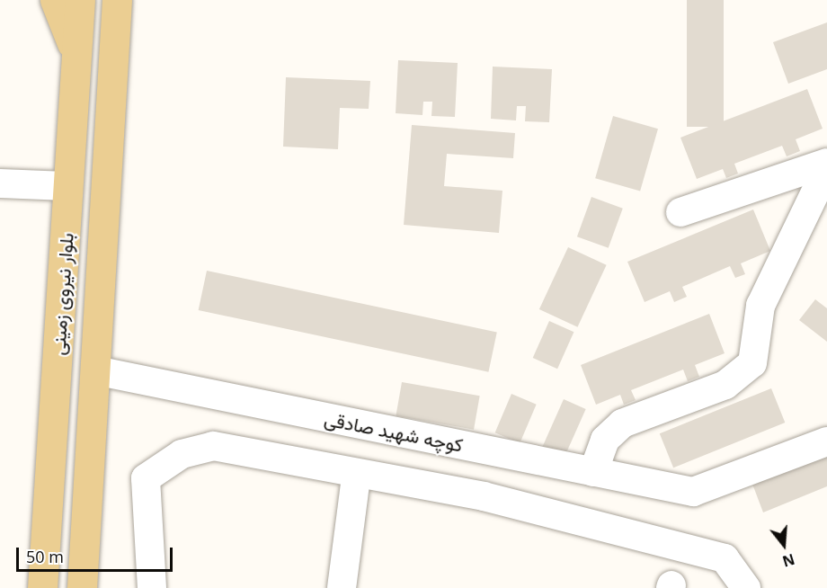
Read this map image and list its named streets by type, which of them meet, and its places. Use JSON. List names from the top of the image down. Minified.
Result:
{"streets":{"main road":["بلوار نیروی زمینی"],"street":["کوچه شهید صادقی"]},"crossings":[["بلوار نیروی زمینی","کوچه شهید صادقی"]],"scale_bar":"50 m","north":"bottom"}
